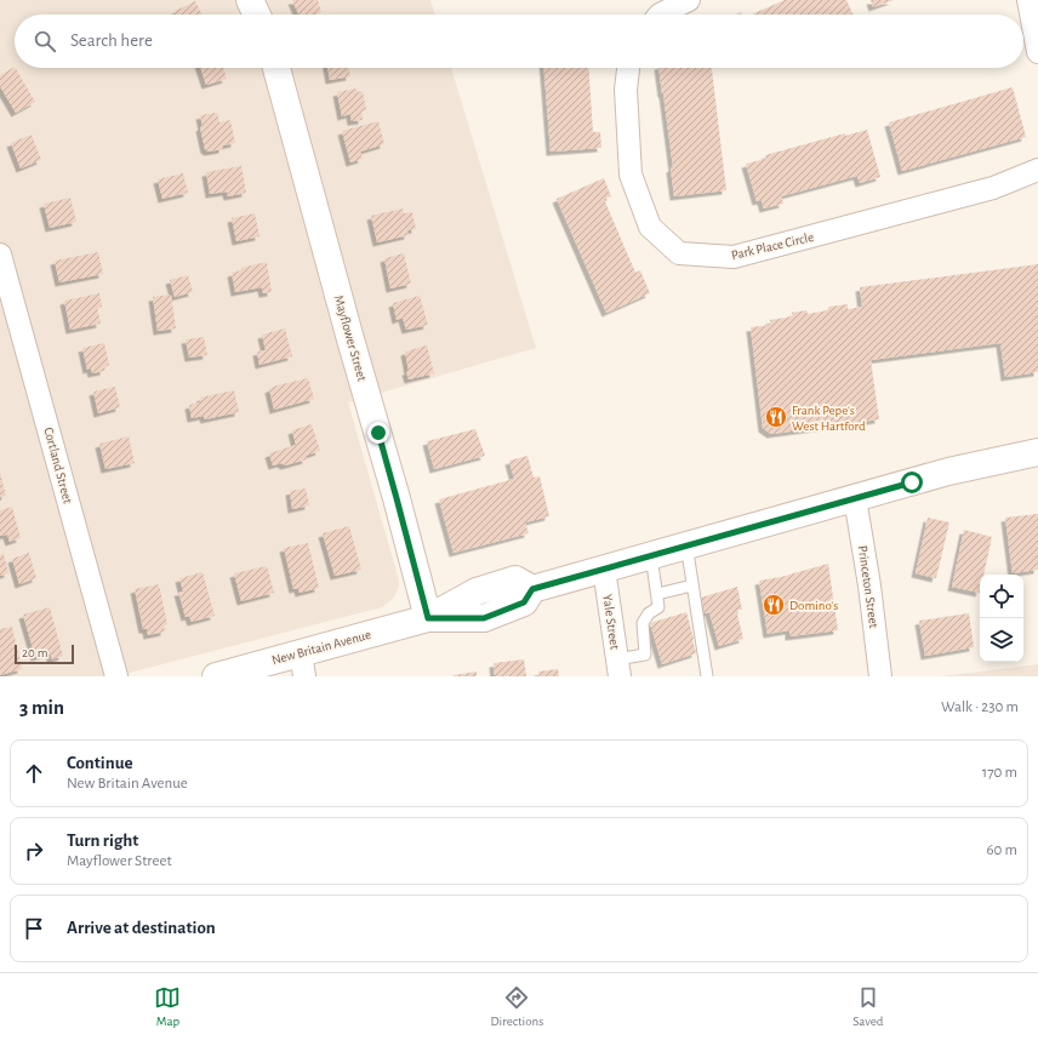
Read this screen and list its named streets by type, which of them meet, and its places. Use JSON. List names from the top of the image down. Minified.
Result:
{"streets":{"main road":["Mayflower Street","New Britain Avenue"],"street":["Park Place Circle","Cortland Street","Princeton Street","Yale Street"]},"crossings":[["Mayflower Street","New Britain Avenue"],["Princeton Street","New Britain Avenue"],["Yale Street","New Britain Avenue"]],"places":{"restaurant":["Frank Pepe's West Hartford","Domino's"]},"scale_bar":"20 m","page":{"search":"Search here","scale":"20 m","heading":["3 min","Walk · 230 m"],"list":[["Continue","New Britain Avenue","170 m"],["Turn right","Mayflower Street","60 m"],"Arrive at destination"],"nav":["Map","Directions","Saved"]}}
